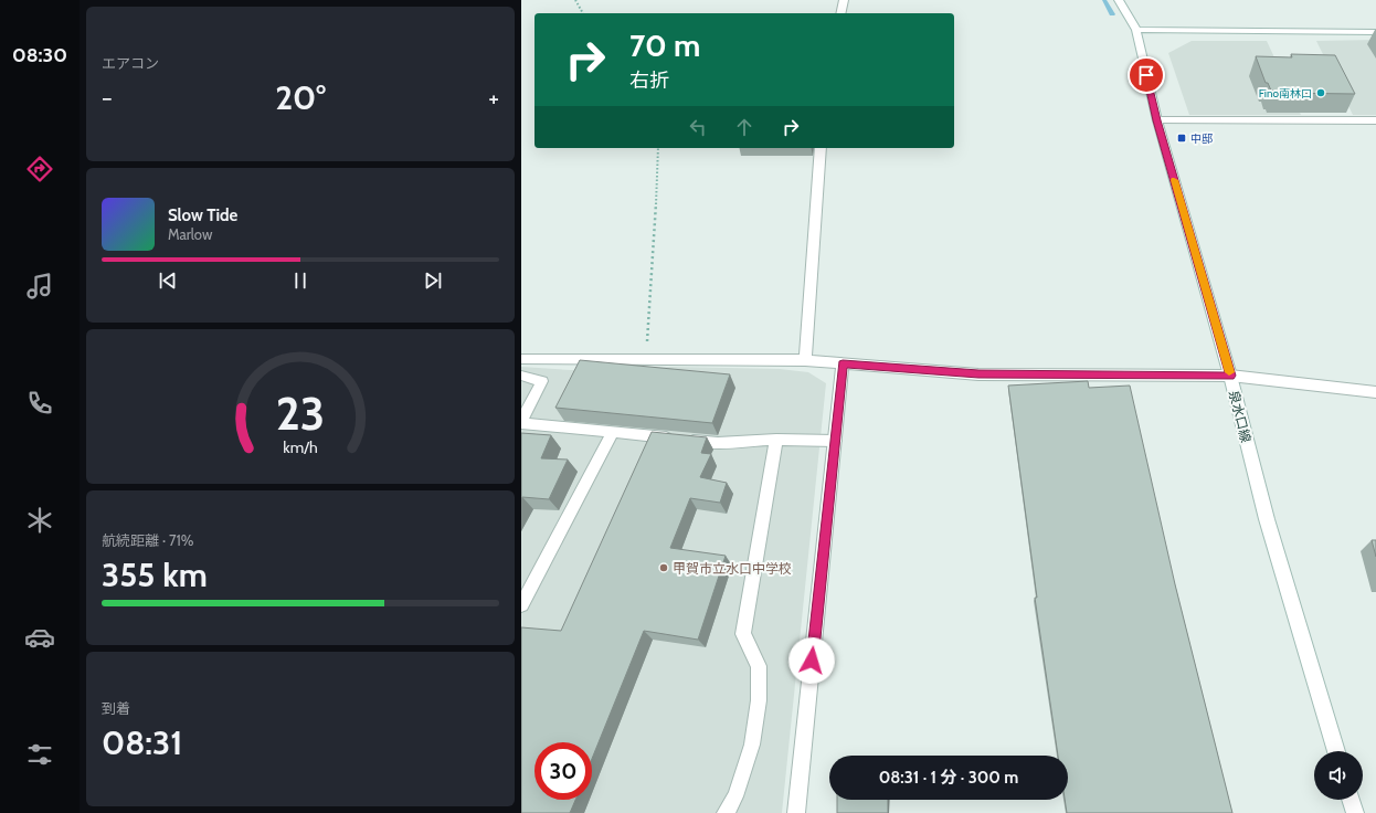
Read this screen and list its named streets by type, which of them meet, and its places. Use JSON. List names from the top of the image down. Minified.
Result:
{"streets":{"street":["泉水口線"]},"places":{"other":["Fino南林口","甲賀市立水口中学校"],"transit":["中邸"]},"page":{"tabs":"08:30","tile":["エアコン",["航続距離 · 71%","355 km"],["到着","08:31"]],"turn":["70 m","右折"],"heat":["−","20°","+"],"song":["Slow Tide","Marlow"],"limit":"30","trip":"08:31 · 1 分 · 300 m","gauge":["23","km/h"]}}
